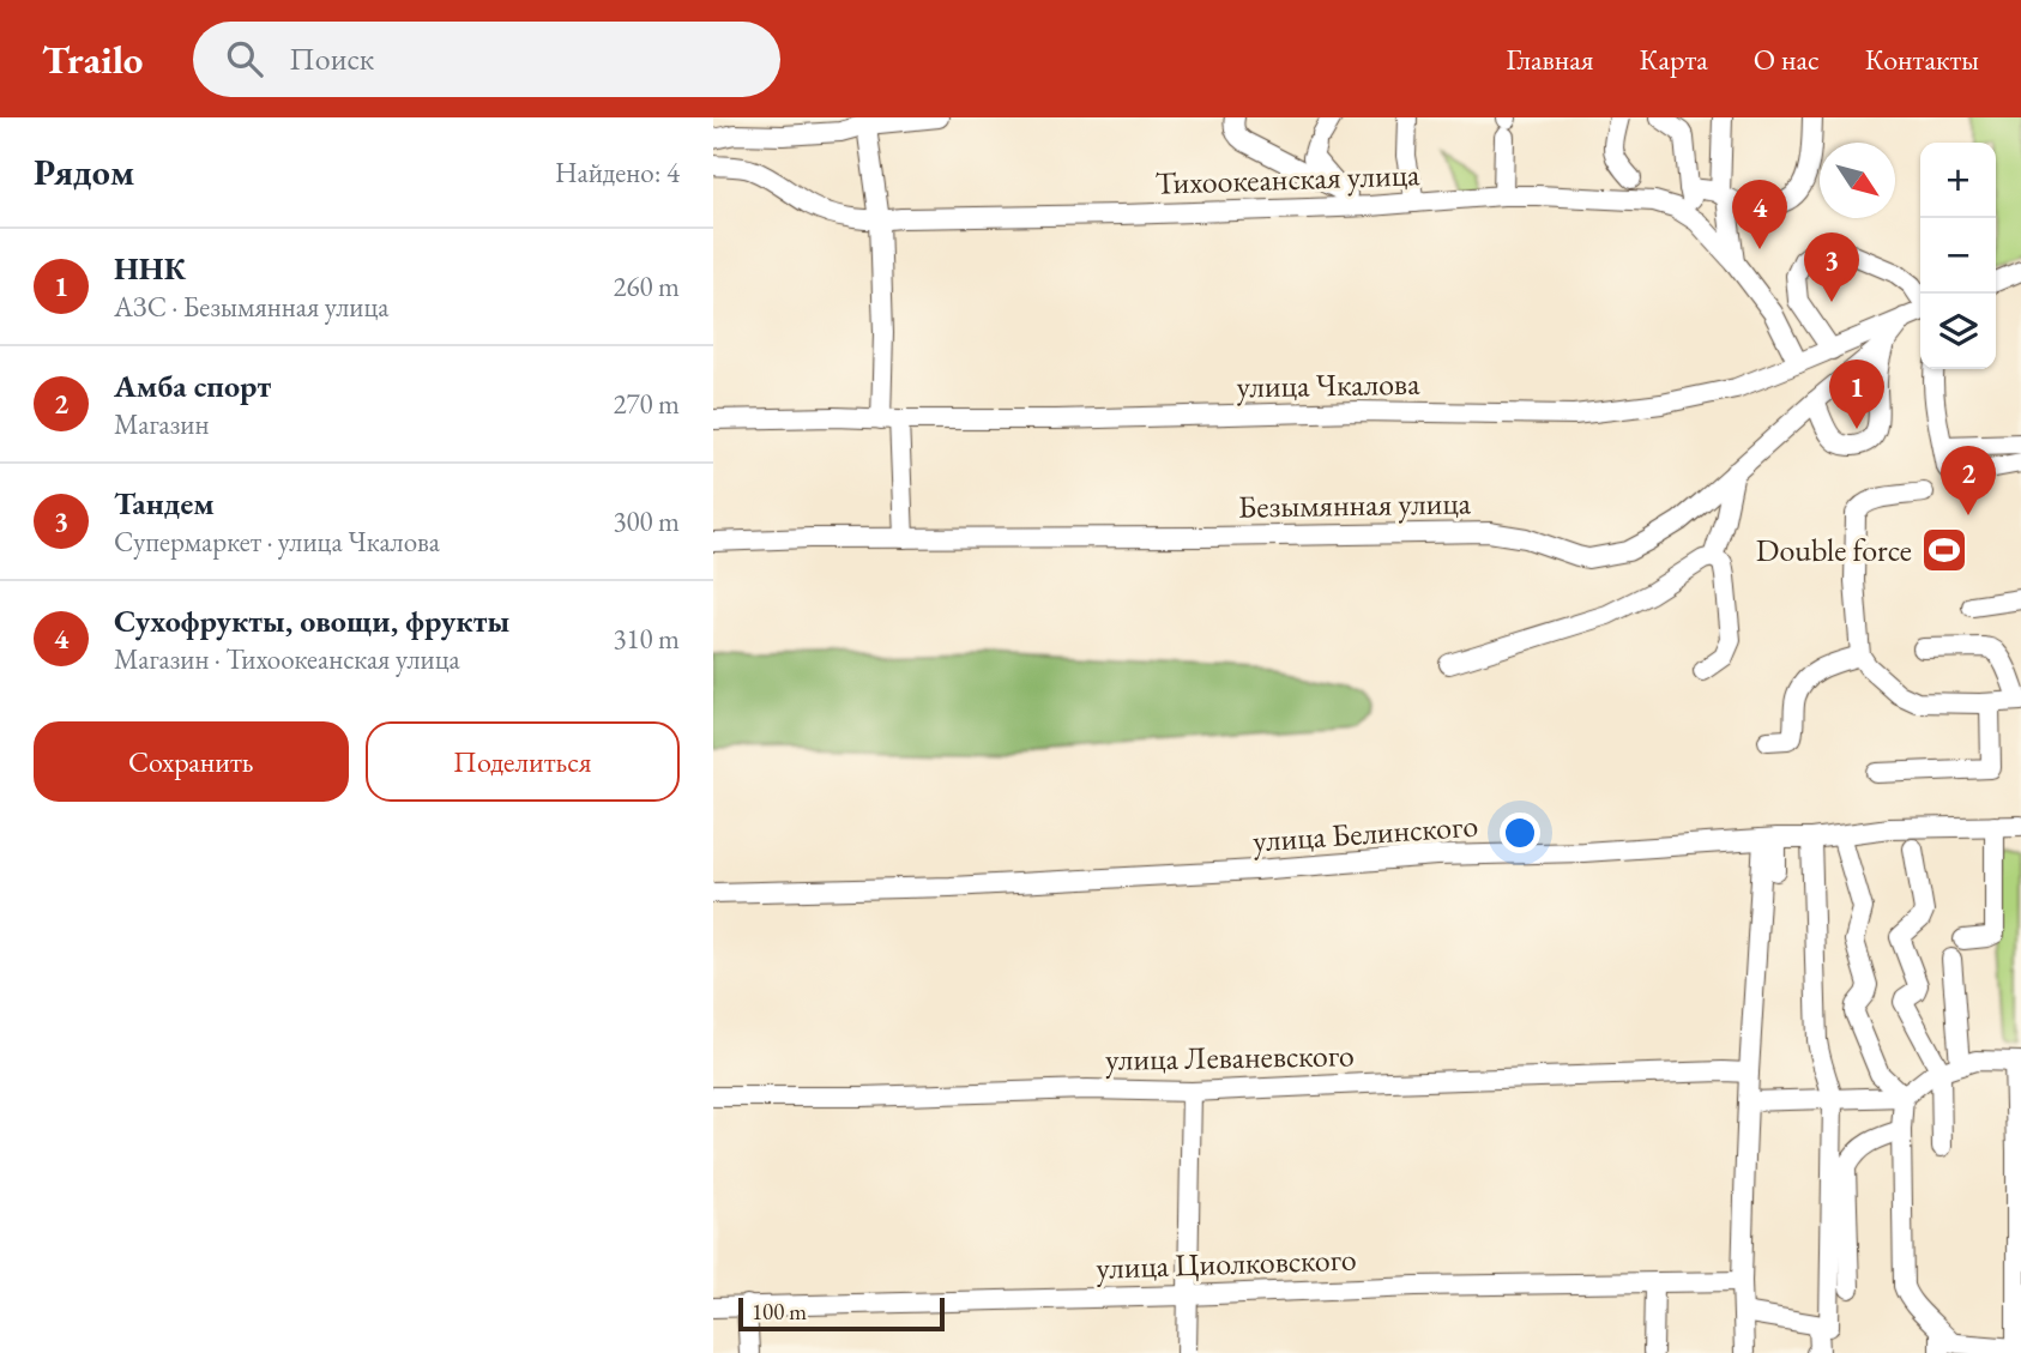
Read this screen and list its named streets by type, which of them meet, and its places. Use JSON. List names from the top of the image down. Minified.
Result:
{"streets":{"street":["Тихоокеанская улица","улица Чкалова","Безымянная улица","улица Белинского","улица Леваневского","улица Циолковского"]},"crossings":[["Тихоокеанская улица","улица Чкалова"],["улица Чкалова","Безымянная улица"]],"places":{"sports":["Double force"]},"scale_bar":"100 m","north":"bottom right","page":{"header":"Trailo","search":"Поиск","nav":["Главная","Карта","О нас","Контакты"],"heading":["Рядом","Найдено: 4"],"map_buttons":["+","−"],"pins":["4","3","1","2"],"list":[{"mark":"1","name":"ННК","note":"АЗС · Безымянная улица","value":"260 m"},{"mark":"2","name":"Амба спорт","note":"Магазин","value":"270 m"},{"mark":"3","name":"Тандем","note":"Супермаркет · улица Чкалова","value":"300 m"},{"mark":"4","name":"Сухофрукты, овощи, фрукты","note":"Магазин · Тихоокеанская улица","value":"310 m"}],"buttons":["Сохранить","Поделиться"],"scale":"100 m"}}
